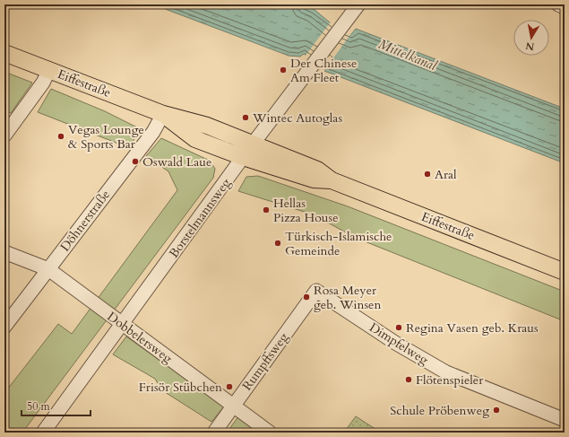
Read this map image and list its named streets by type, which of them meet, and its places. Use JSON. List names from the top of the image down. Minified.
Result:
{"streets":{"main road":["Eiffestraße"],"street":["Borstelmannsweg","Döhnerstraße","Dobbelersweg","Dimpfelweg","Rumpffsweg"]},"crossings":[["Eiffestraße","Borstelmannsweg"],["Eiffestraße","Döhnerstraße"],["Borstelmannsweg","Dobbelersweg"],["Döhnerstraße","Dobbelersweg"],["Dobbelersweg","Rumpffsweg"],["Dimpfelweg","Rumpffsweg"]],"water":["Mittelkanal"],"places":["Der Chinese Am Fleet","Wintec Autoglas","Vegas Lounge & Sports Bar","Oswald Laue","Aral","Hellas Pizza House","Türkisch-Islamische Gemeinde","Rosa Meyer geb. Winsen","Regina Vasen geb. Kraus","Flötenspieler","Frisör Stübchen","Schule Pröbenweg"],"scale_bar":"50 m","north":"bottom"}
